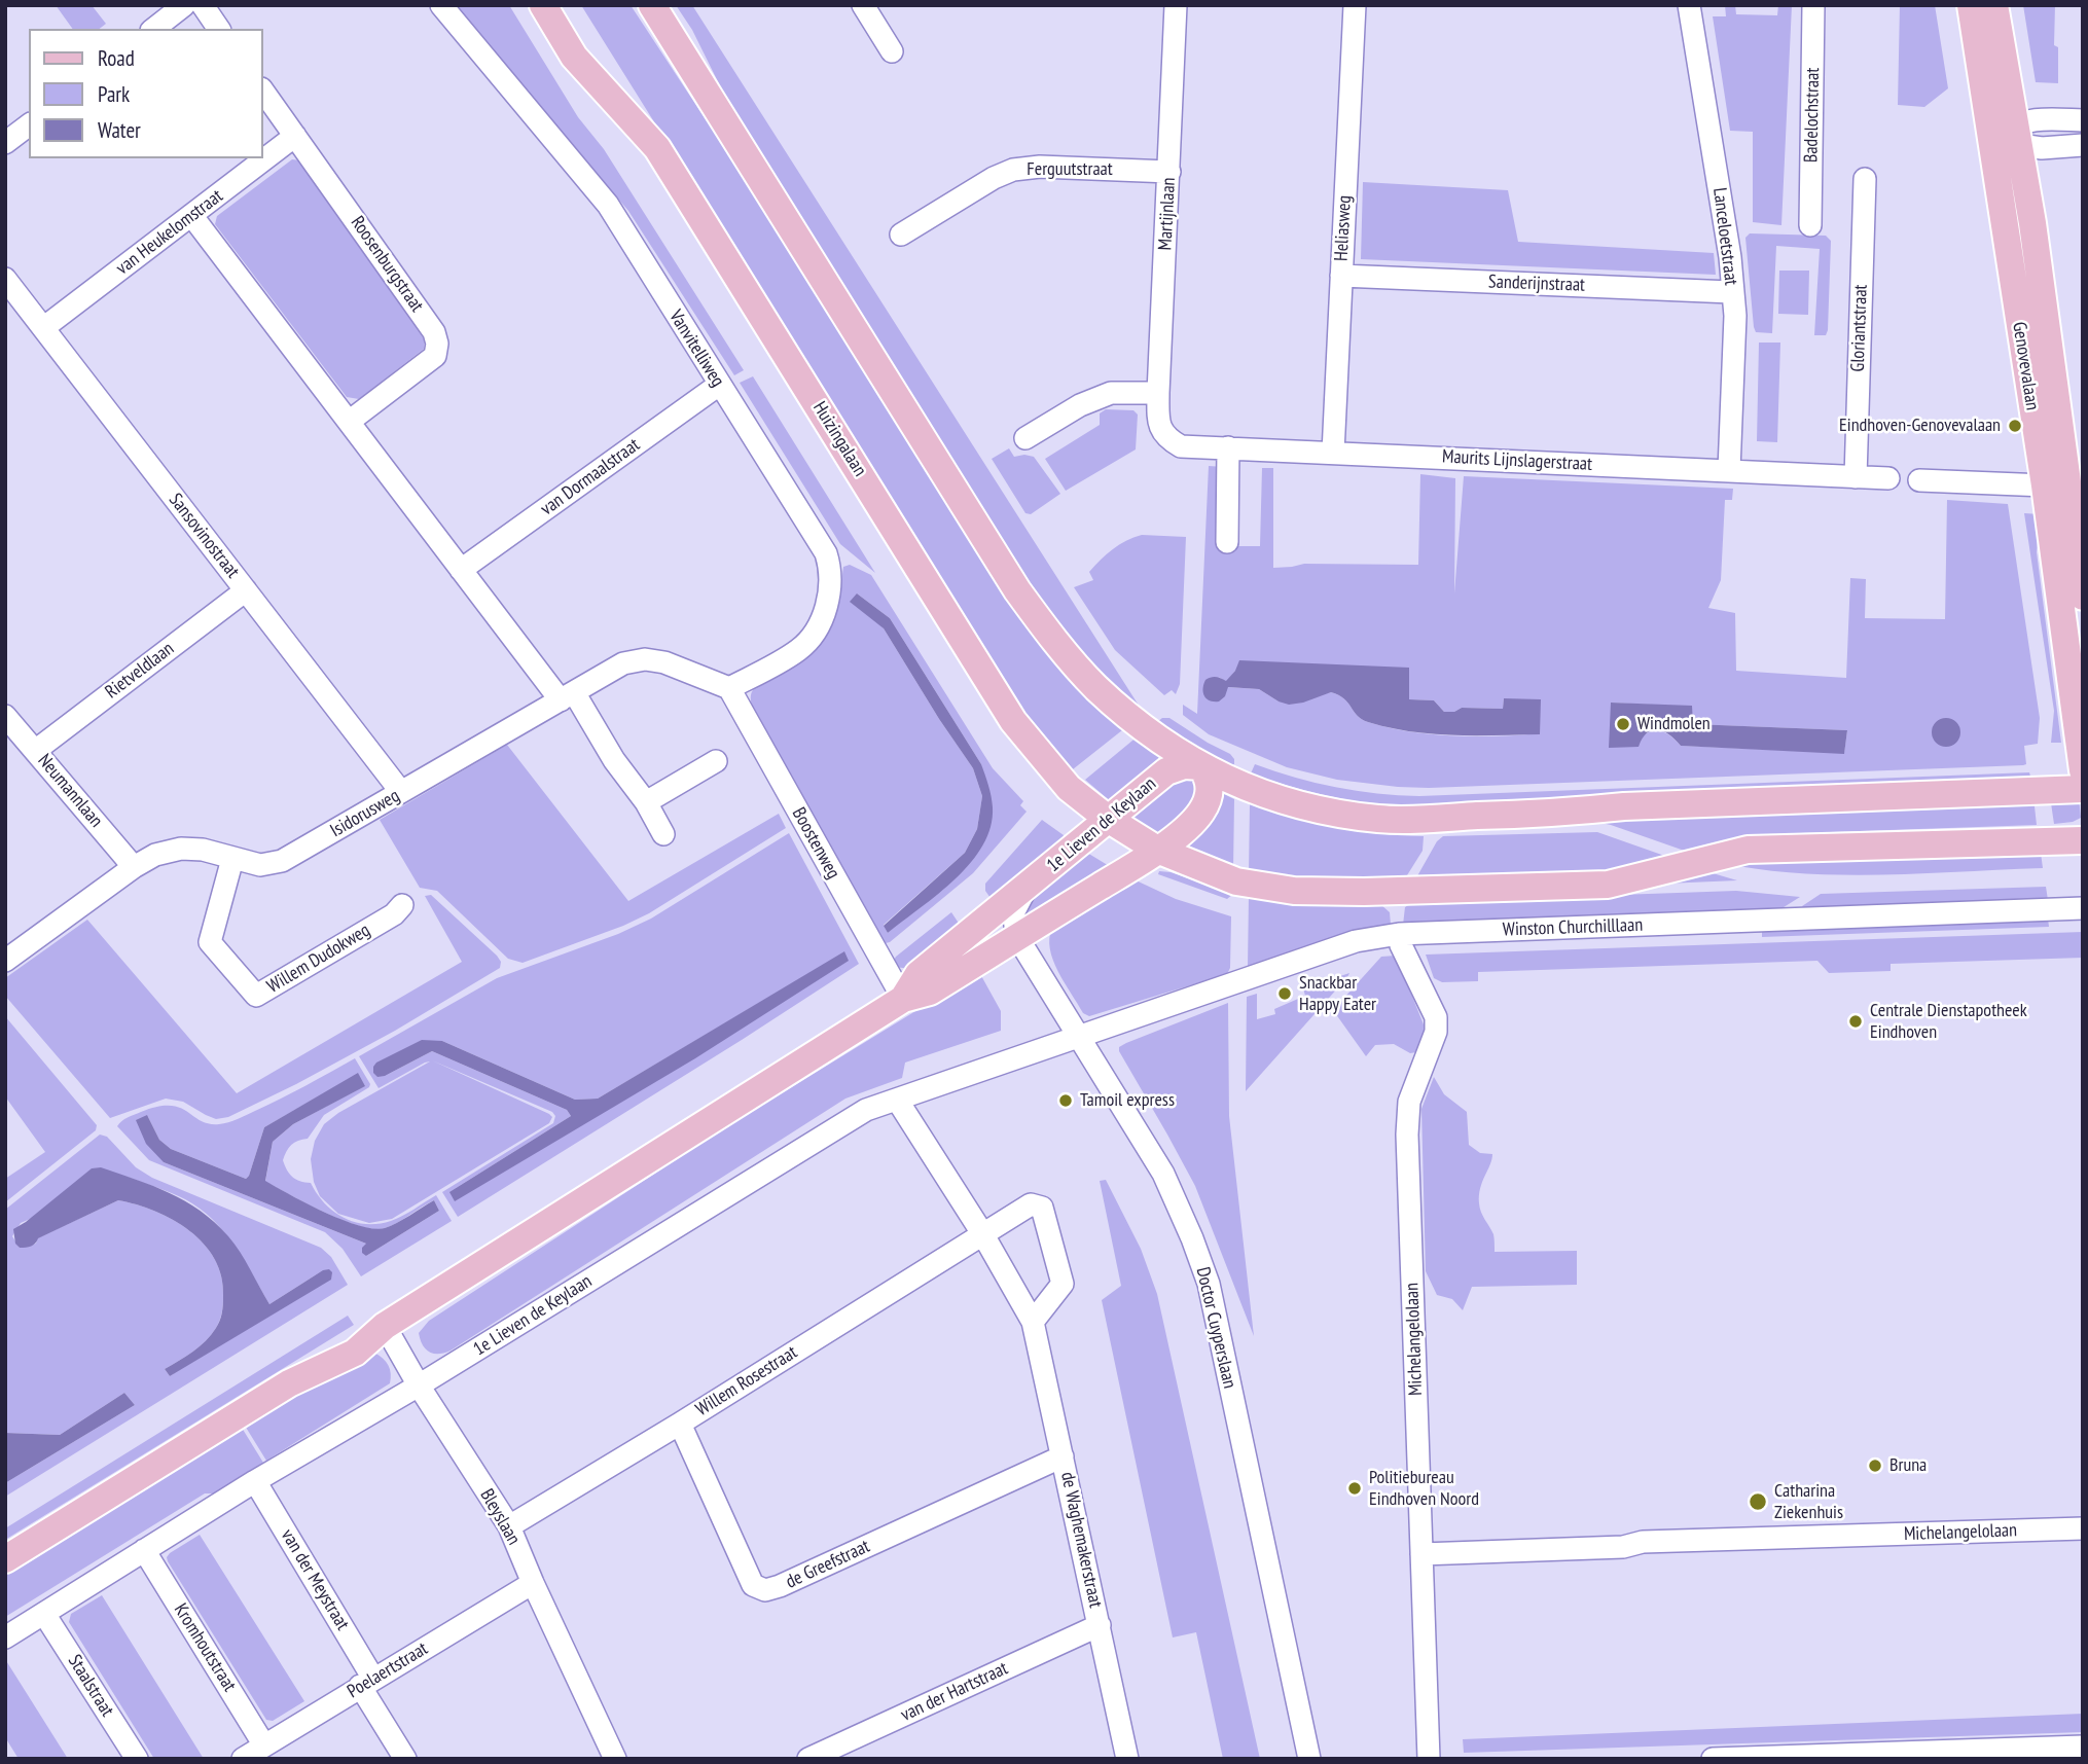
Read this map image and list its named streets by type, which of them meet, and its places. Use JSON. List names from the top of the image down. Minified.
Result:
{"streets":{"main road":["Genovevalaan","Huizingalaan","1e Lieven de Keylaan"],"street":["Badelochstraat","Ferguutstraat","Martijnlaan","Heliasweg","van Heukelomstraat","Lanceloetstraat","Roosenburgstraat","Sanderijnstraat","Gloriantstraat","Vanvitelliweg","Maurits Lijnslagerstraat","van Dormaalstraat","Sansovinostraat","Rietveldlaan","Neumannlaan","Isidorusweg","Boostenweg","Winston Churchilllaan","Willem Dudokweg","Doctor Cuyperslaan","Michelangelolaan","Willem Rosestraat","Bleyslaan","de Waghemakerstraat","de Greefstraat","van der Meystraat","Kromhoutstraat","Poelaertstraat","Staalstraat","van der Hartstraat"]},"crossings":[["Ferguutstraat","Martijnlaan"],["Martijnlaan","Maurits Lijnslagerstraat"],["Heliasweg","Sanderijnstraat"],["Heliasweg","Maurits Lijnslagerstraat"],["van Heukelomstraat","Roosenburgstraat"],["van Heukelomstraat","Sansovinostraat"],["Lanceloetstraat","Sanderijnstraat"],["Lanceloetstraat","Maurits Lijnslagerstraat"],["Gloriantstraat","Maurits Lijnslagerstraat"],["Vanvitelliweg","van Dormaalstraat"],["Vanvitelliweg","Isidorusweg"],["Vanvitelliweg","Boostenweg"],["Huizingalaan","1e Lieven de Keylaan"],["Sansovinostraat","Rietveldlaan"],["Sansovinostraat","Isidorusweg"],["Rietveldlaan","Neumannlaan"],["Neumannlaan","Isidorusweg"],["Isidorusweg","Boostenweg"],["Isidorusweg","Willem Dudokweg"],["1e Lieven de Keylaan","Boostenweg"],["1e Lieven de Keylaan","Winston Churchilllaan"],["1e Lieven de Keylaan","Doctor Cuyperslaan"],["1e Lieven de Keylaan","Bleyslaan"],["1e Lieven de Keylaan","de Waghemakerstraat"],["1e Lieven de Keylaan","van der Meystraat"],["1e Lieven de Keylaan","Kromhoutstraat"],["1e Lieven de Keylaan","Staalstraat"],["Winston Churchilllaan","Doctor Cuyperslaan"],["Winston Churchilllaan","Michelangelolaan"],["Willem Rosestraat","Bleyslaan"],["Willem Rosestraat","de Waghemakerstraat"],["Willem Rosestraat","de Greefstraat"],["Bleyslaan","Poelaertstraat"],["de Waghemakerstraat","de Greefstraat"],["de Waghemakerstraat","van der Hartstraat"],["van der Meystraat","Poelaertstraat"],["Kromhoutstraat","Poelaertstraat"]],"places":["Eindhoven-Genovevalaan","Windmolen","Snackbar Happy Eater","Centrale Dienstapotheek Eindhoven","Tamoil express","Bruna","Politiebureau Eindhoven Noord","Catharina Ziekenhuis"],"legend":["Road","Park","Water"]}
